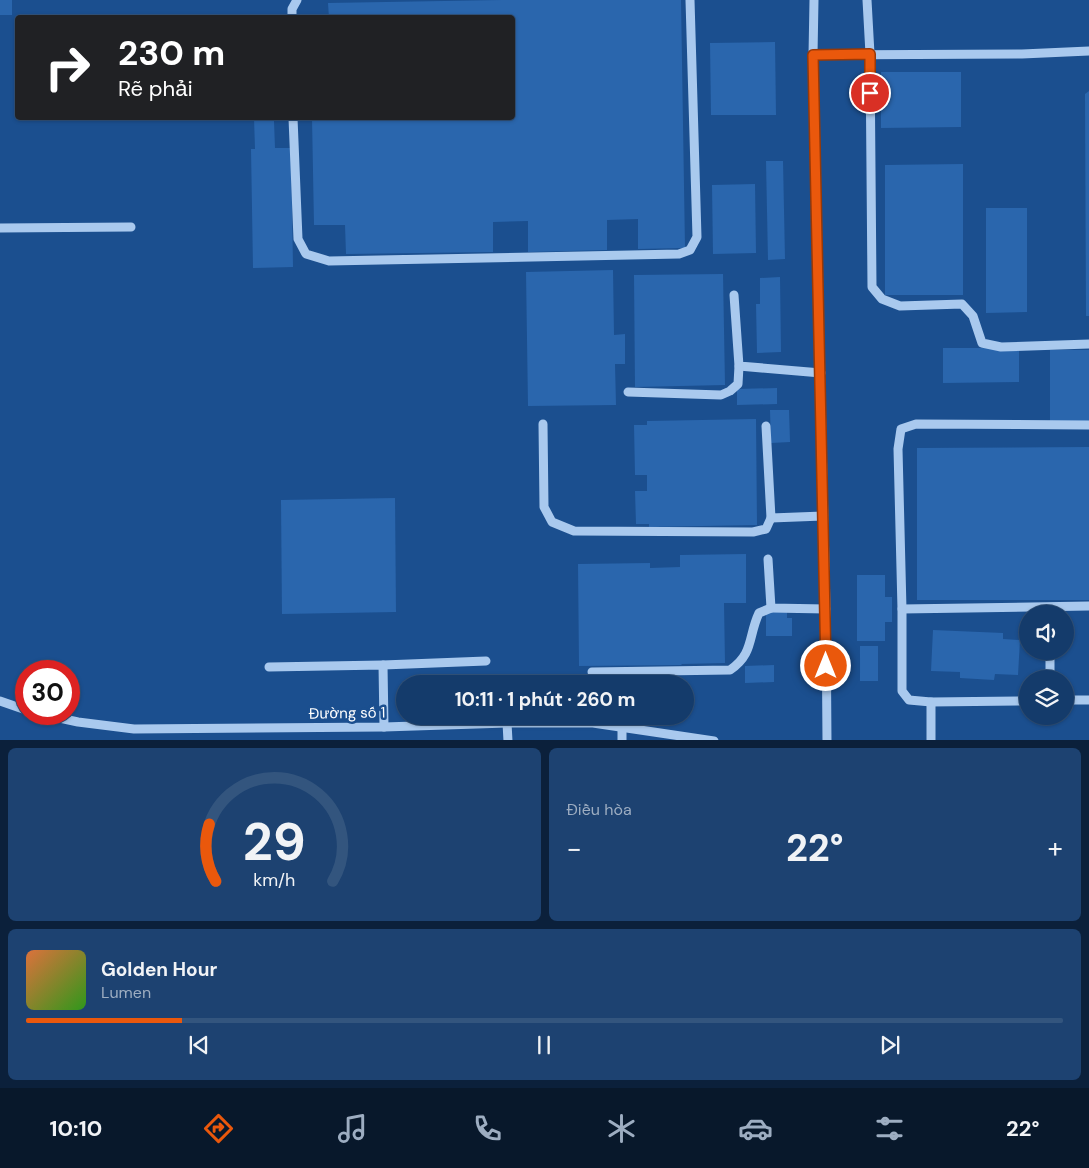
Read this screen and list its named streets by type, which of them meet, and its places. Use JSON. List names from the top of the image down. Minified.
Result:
{"streets":{"street":["Đường số 1"]},"page":{"turn":["230 m","Rẽ phải"],"limit":"30","trip":"10:11 · 1 phút · 260 m","tile":"Điều hòa","heat":["−","22°","+"],"song":["Golden Hour","Lumen"],"tabs":["10:10","22°"],"gauge":["29","km/h"]}}
